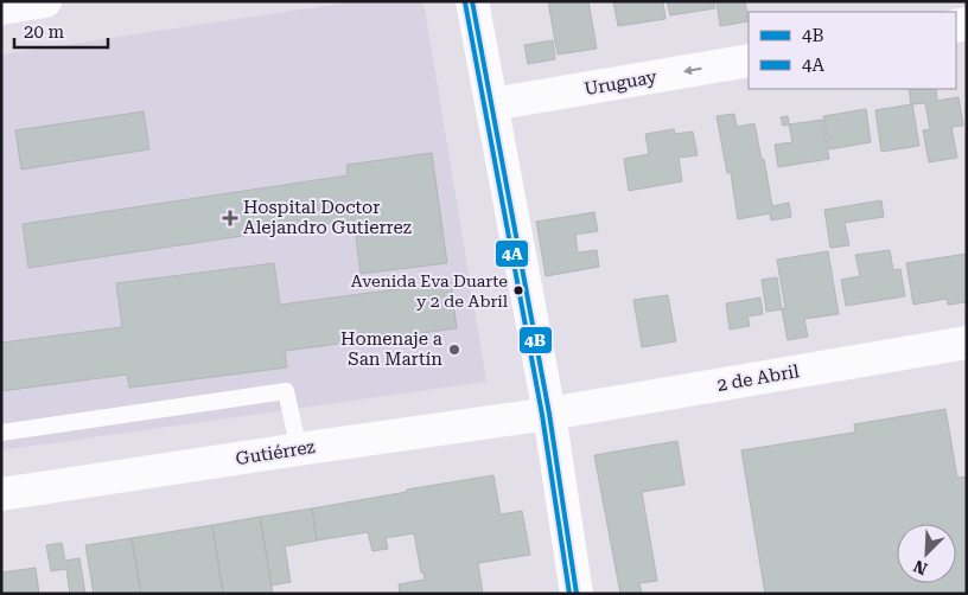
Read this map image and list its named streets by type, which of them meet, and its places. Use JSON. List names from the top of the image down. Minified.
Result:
{"streets":{"main road":["Uruguay","2 de Abril","Gutiérrez"]},"crossings":[["2 de Abril","Gutiérrez"]],"one_way":["Uruguay"],"places":{"health":["Hospital Doctor Alejandro Gutierrez"],"other":["Avenida Eva Duarte y 2 de Abril","Homenaje a San Martín"]},"lines":["transit line 4B","transit line 4A"],"legend":["4B","4A"],"scale_bar":"20 m","north":"bottom left"}
